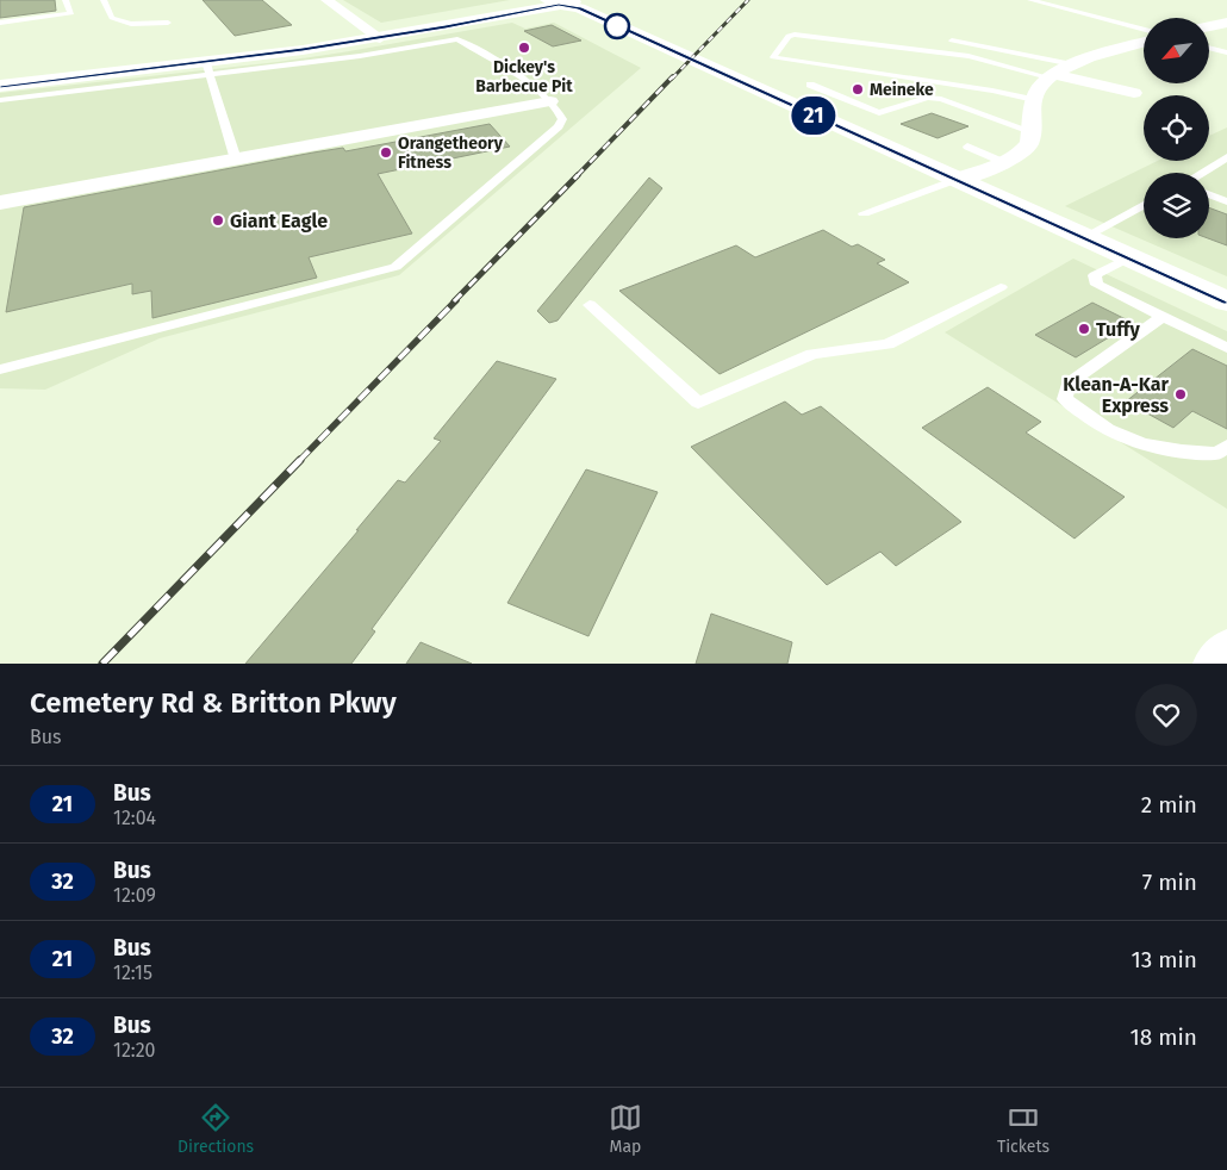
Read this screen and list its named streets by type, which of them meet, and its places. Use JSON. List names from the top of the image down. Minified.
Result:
{"places":["Dickey's Barbecue Pit","Meineke","Orangetheory Fitness","Giant Eagle","Tuffy","Klean-A-Kar Express"],"lines":["bus line 21"],"north":"bottom left","page":{"on_map":"21","heading":["Cemetery Rd & Britton Pkwy","Bus"],"list":[{"mark":"21","name":"Bus","note":"12:04","value":"2 min"},{"mark":"32","name":"Bus","note":"12:09","value":"7 min"},{"mark":"21","name":"Bus","note":"12:15","value":"13 min"},{"mark":"32","name":"Bus","note":"12:20","value":"18 min"}],"tabs":["Directions","Map","Tickets"]}}
